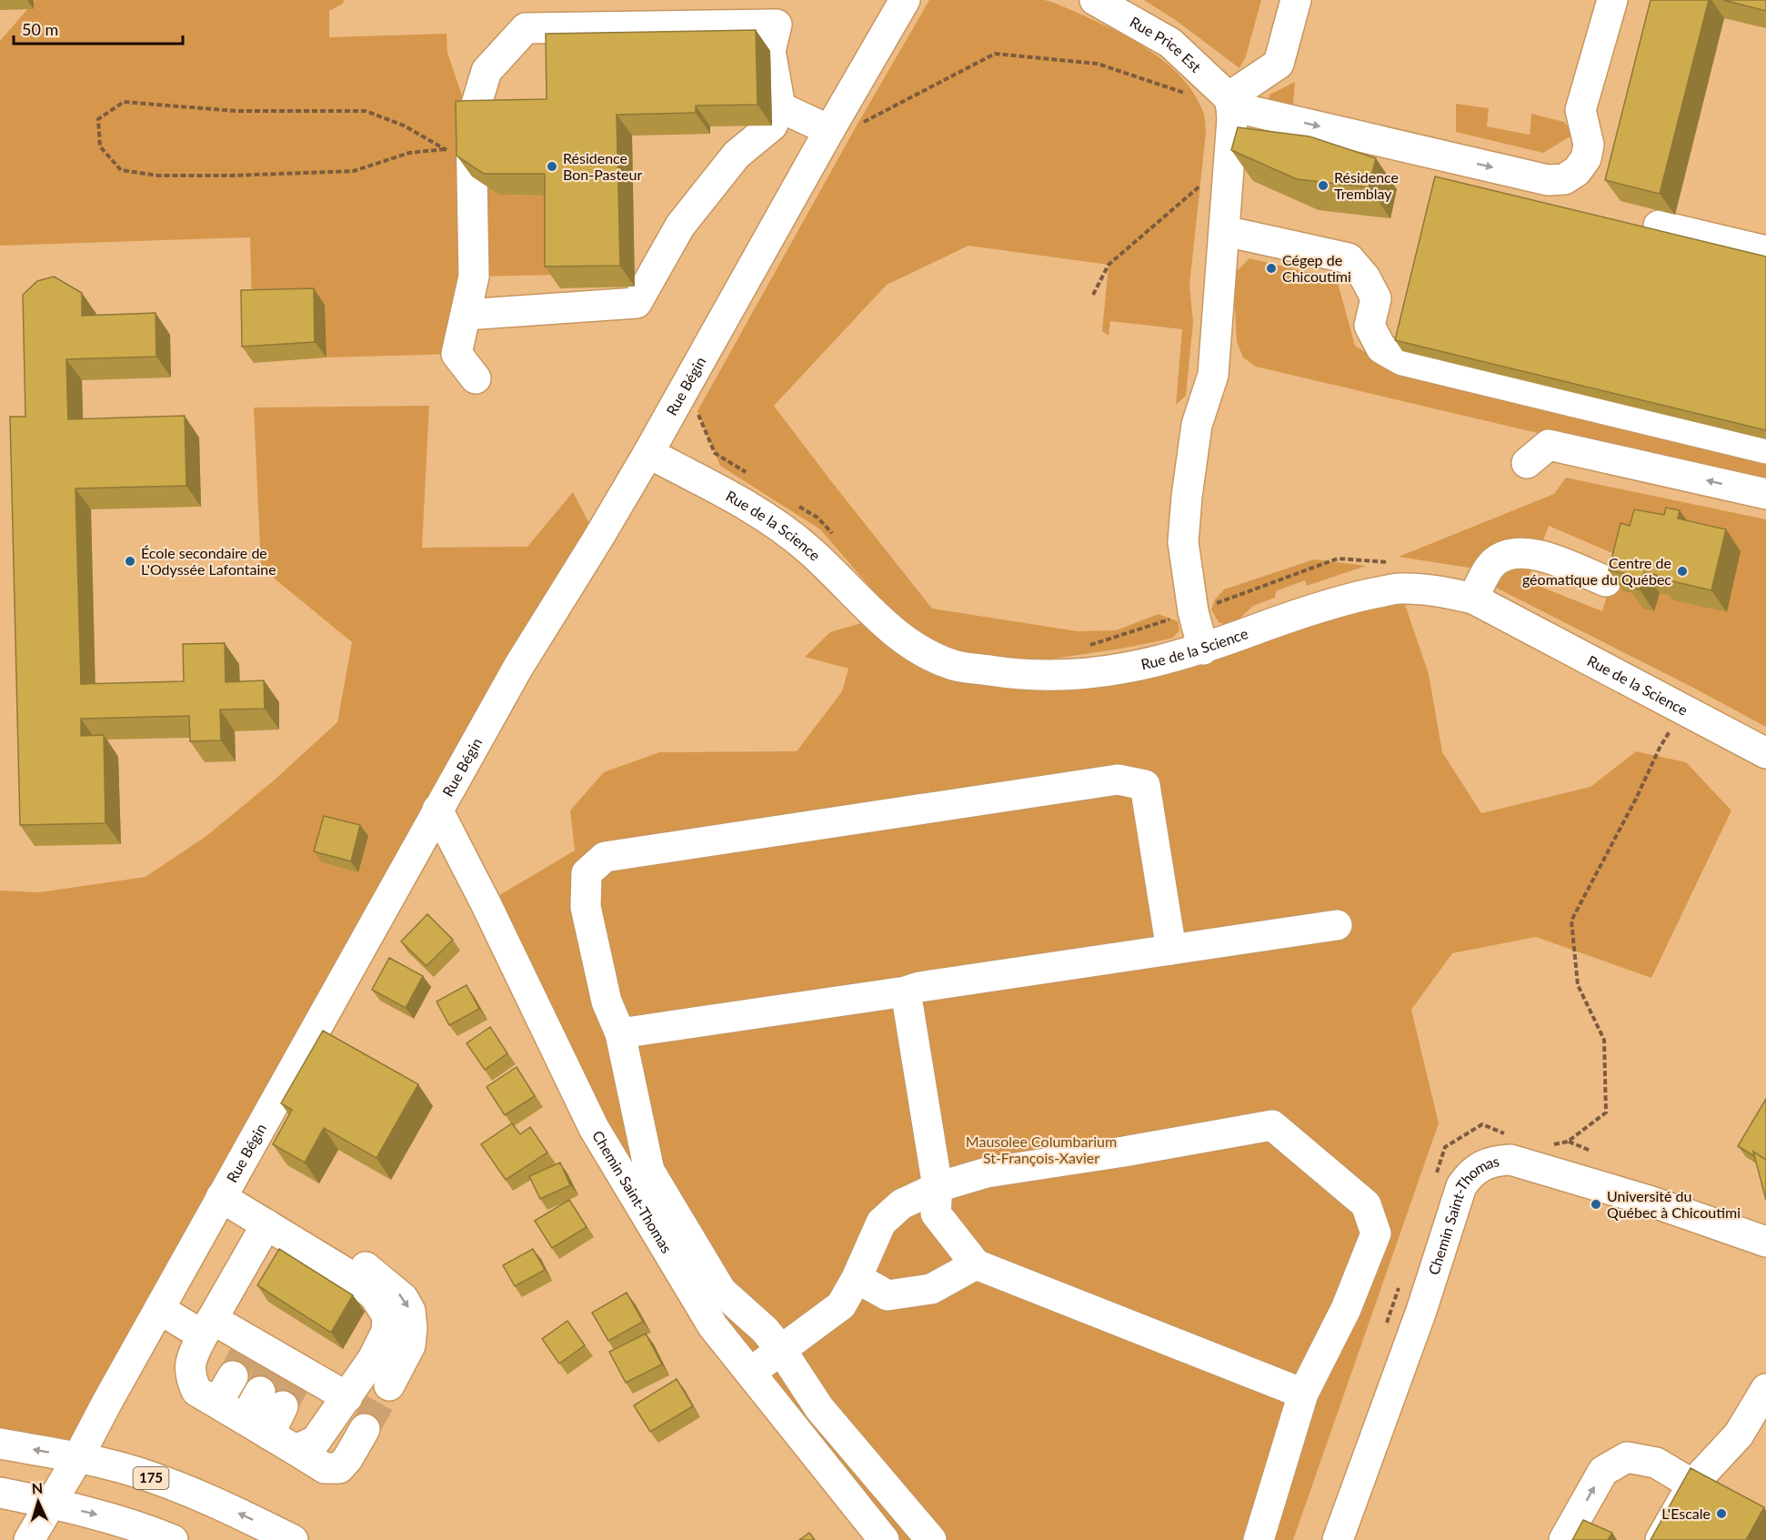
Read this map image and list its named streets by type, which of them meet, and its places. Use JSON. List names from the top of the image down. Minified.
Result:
{"streets":{"street":["Rue Price Est","Rue Bégin","Rue de la Science","Chemin Saint-Thomas","175"]},"crossings":[["Rue Bégin","Rue de la Science"],["Rue Bégin","Chemin Saint-Thomas"],["Rue Bégin","175"]],"parks":["Mausolee Columbarium St-François-Xavier"],"places":["Résidence Bon-Pasteur","Résidence Tremblay","Cégep de Chicoutimi","École secondaire de L'Odyssée Lafontaine","Centre de géomatique du Québec","Université du Québec à Chicoutimi","L'Escale"],"scale_bar":"50 m","north":"top"}
